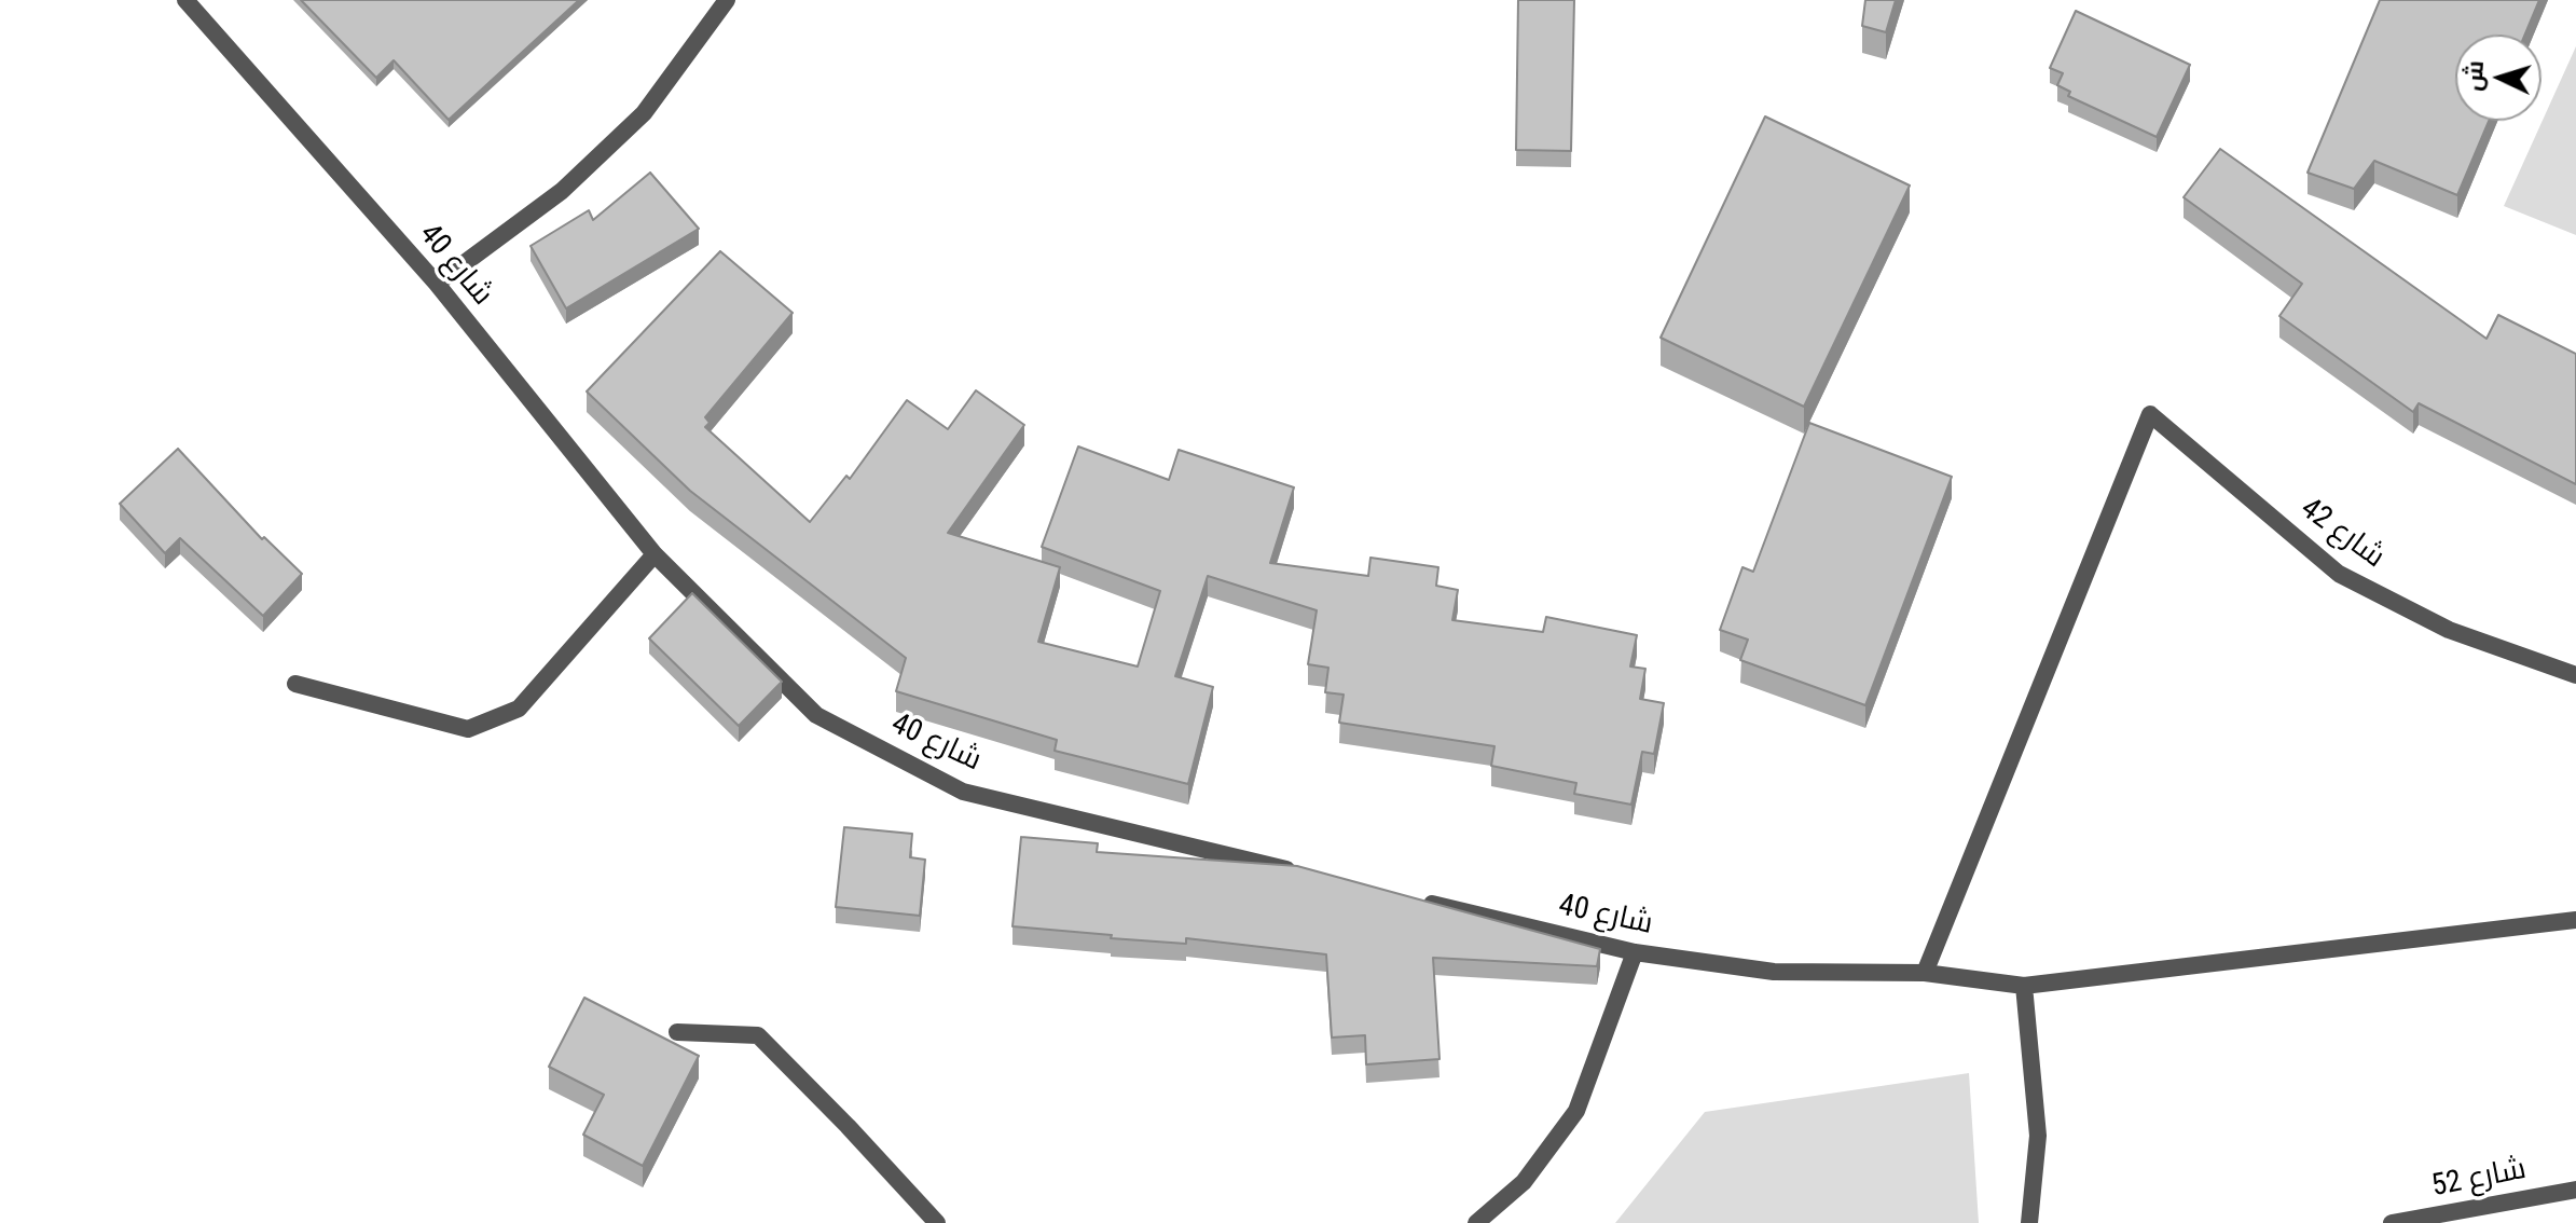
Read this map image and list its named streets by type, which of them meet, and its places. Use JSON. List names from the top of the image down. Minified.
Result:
{"streets":{"street":["شارع 40","شارع 42","شارع 52"]},"crossings":[["شارع 40","شارع 42"]],"north":"left"}
